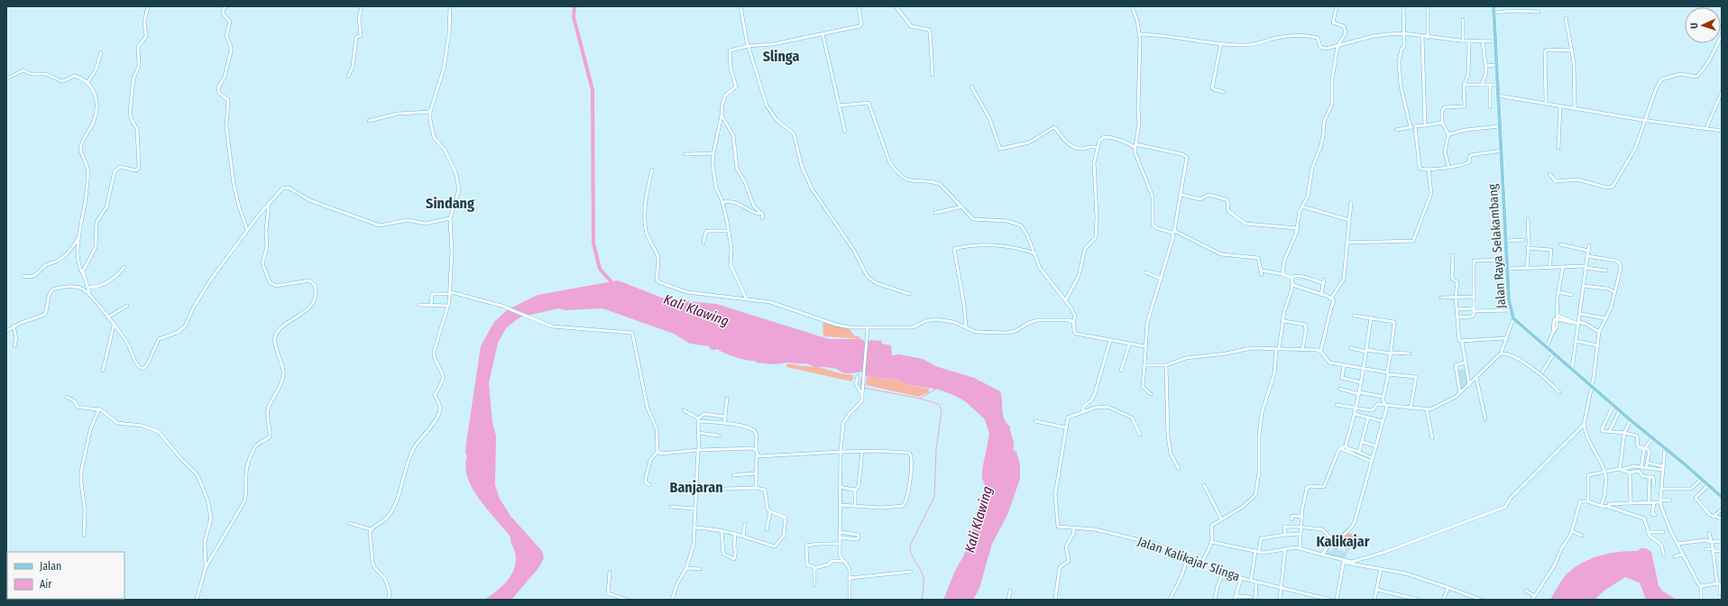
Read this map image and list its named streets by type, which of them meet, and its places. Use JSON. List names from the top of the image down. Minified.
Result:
{"streets":{"main road":["Jalan Raya Selakambang"],"street":["Jalan Kalikajar Slinga"]},"districts":["Slinga","Sindang","Banjaran","Kalikajar"],"water":["Kali Klawing"],"legend":["Jalan","Air"],"north":"left"}
